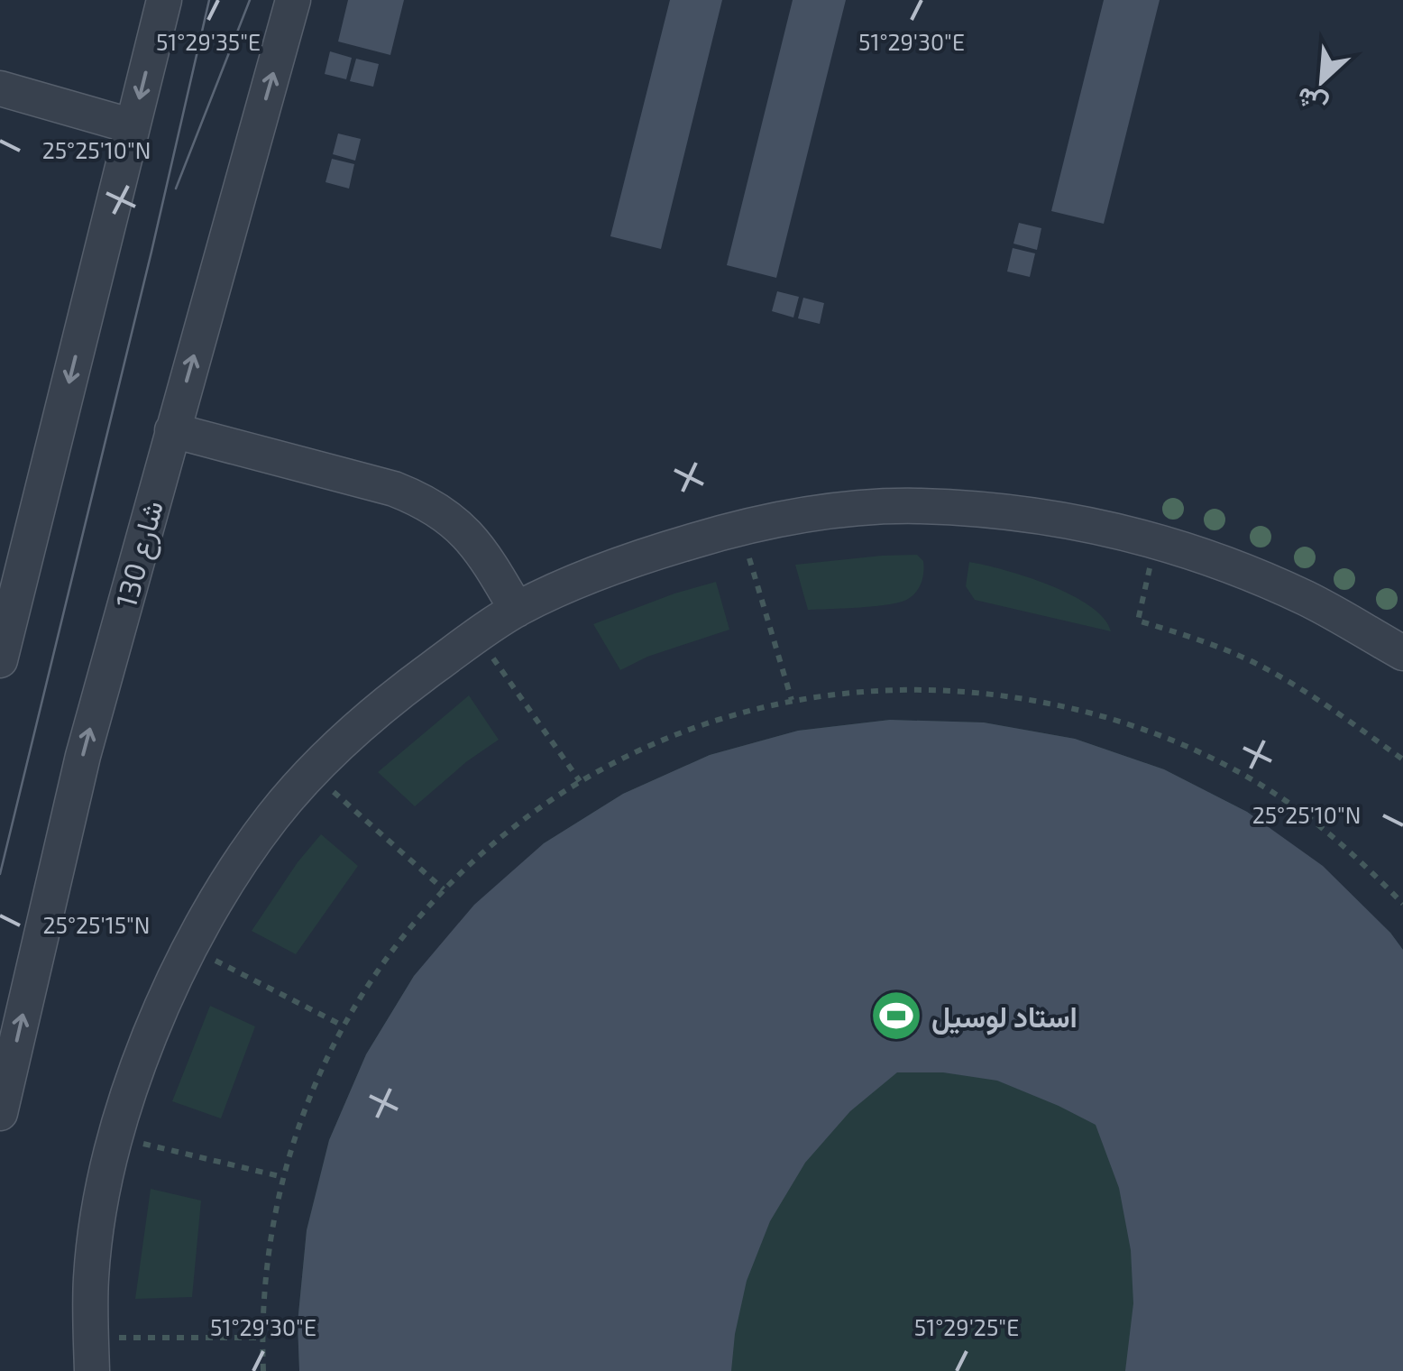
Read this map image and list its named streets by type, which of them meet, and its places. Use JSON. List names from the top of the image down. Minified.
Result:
{"streets":{"street":["شارع 130"]},"places":{"sports":["استاد لوسيل"]},"north":"bottom left","coordinates":["51°29'35\"E","51°29'30\"E","25°25'10\"N","25°25'15\"N","51°29'25\"E"]}
